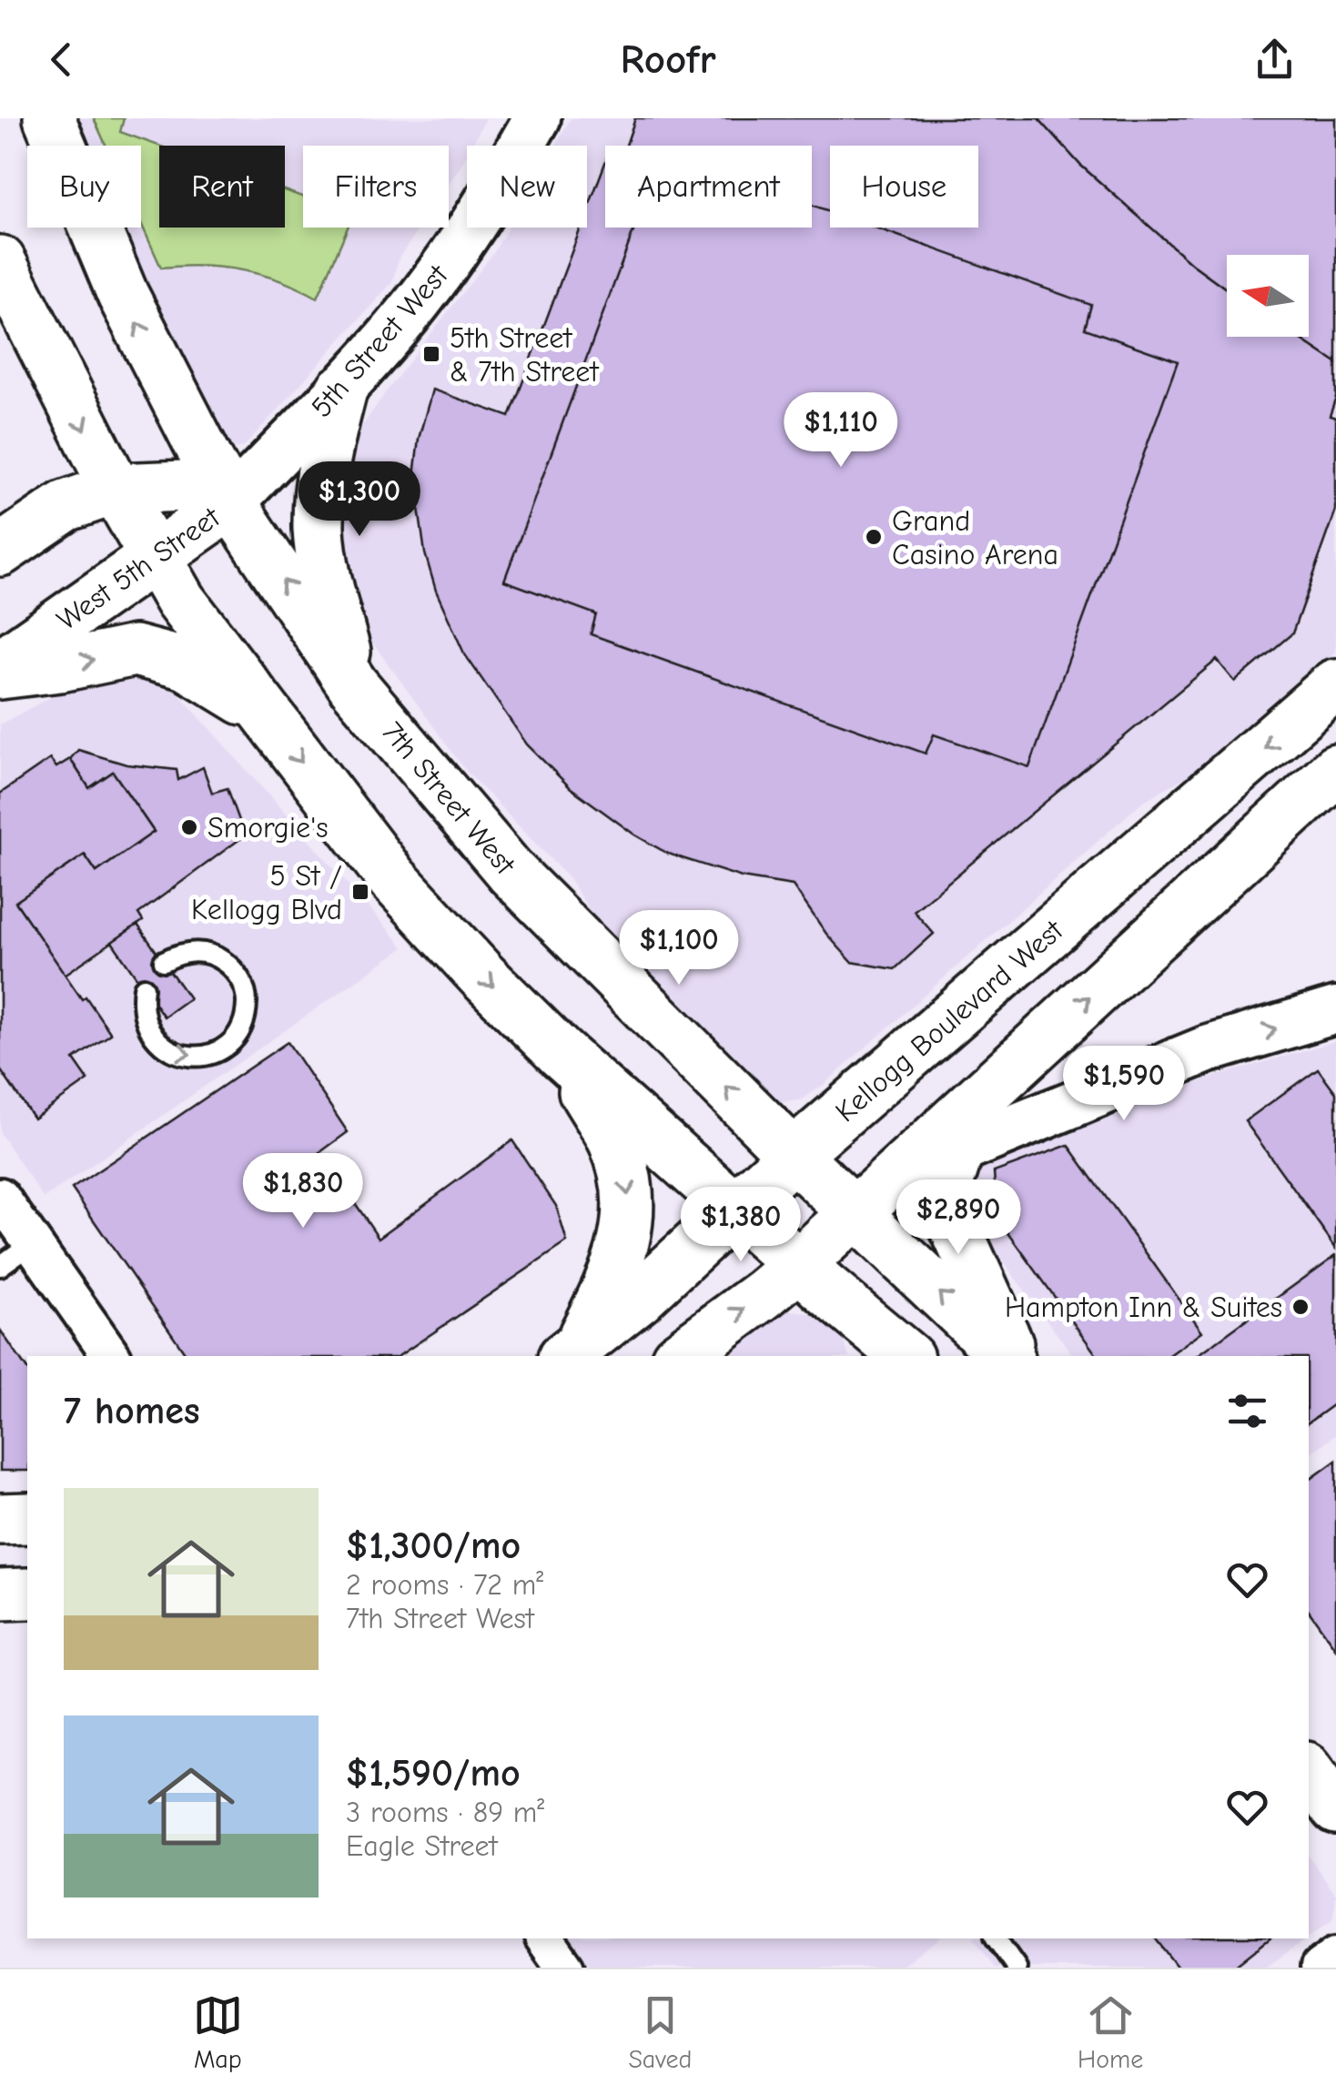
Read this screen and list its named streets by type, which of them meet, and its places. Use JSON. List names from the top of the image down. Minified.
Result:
{"streets":{"main road":["West 5th Street","7th Street West","Kellogg Boulevard West"],"street":["5th Street West"]},"crossings":[["5th Street West","West 5th Street"],["5th Street West","7th Street West"],["West 5th Street","7th Street West"],["7th Street West","Kellogg Boulevard West"]],"places":{"transit":["5th Street & 7th Street","5 St / Kellogg Blvd"],"other":["Grand Casino Arena","Smorgie's","Hampton Inn & Suites"]},"north":"left","page":{"header":"Roofr","chip":["Buy","Rent","Filters","New","Apartment","House"],"price":["$1,110","$1,300","$1,100","$1,590","$1,830","$2,890","$1,380"],"heading":"7 homes","list":[{"name":"$1,300/mo","note":"2 rooms · 72 m² · 7th Street West"},{"name":"$1,590/mo","note":"3 rooms · 89 m² · Eagle Street"}],"tabs":["Map","Saved","Home"]}}
